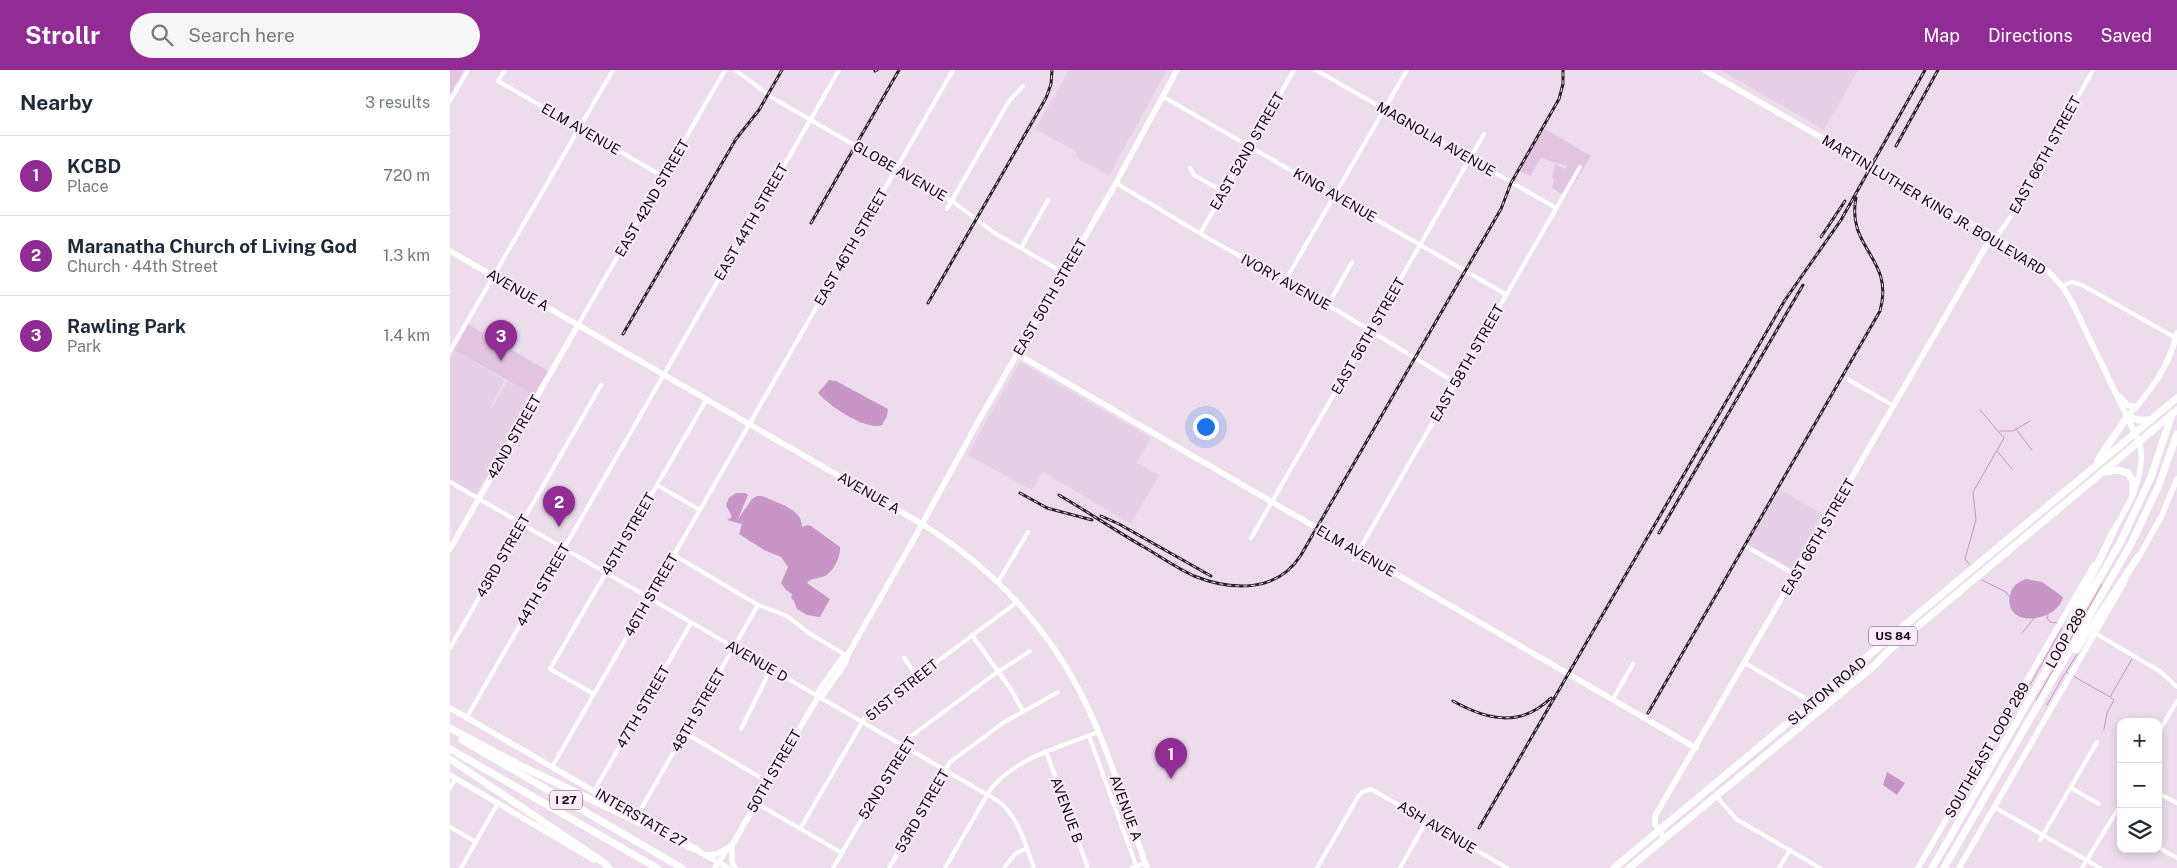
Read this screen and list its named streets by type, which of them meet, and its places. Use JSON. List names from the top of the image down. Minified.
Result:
{"streets":{"highway":["US 84","LOOP 289","SLATON ROAD","I 27"],"main road":["ELM AVENUE","EAST 66TH STREET","MARTIN LUTHER KING JR. BOULEVARD","AVENUE A","EAST 50TH STREET","42ND STREET","SOUTHEAST LOOP 289","50TH STREET","INTERSTATE 27"],"street":["MAGNOLIA AVENUE","EAST 52ND STREET","GLOBE AVENUE","KING AVENUE","EAST 42ND STREET","EAST 44TH STREET","EAST 46TH STREET","IVORY AVENUE","EAST 56TH STREET","EAST 58TH STREET","45TH STREET","43RD STREET","44TH STREET","46TH STREET","AVENUE D","51ST STREET","47TH STREET","48TH STREET","52ND STREET","AVENUE B","53RD STREET","ASH AVENUE"]},"crossings":[["ELM AVENUE","EAST 66TH STREET"],["ELM AVENUE","EAST 42ND STREET"],["ELM AVENUE","EAST 50TH STREET"],["ELM AVENUE","EAST 56TH STREET"],["ELM AVENUE","EAST 58TH STREET"],["MAGNOLIA AVENUE","EAST 56TH STREET"],["MAGNOLIA AVENUE","EAST 58TH STREET"],["EAST 52ND STREET","KING AVENUE"],["EAST 52ND STREET","IVORY AVENUE"],["EAST 66TH STREET","MARTIN LUTHER KING JR. BOULEVARD"],["EAST 66TH STREET","SLATON ROAD"],["GLOBE AVENUE","EAST 44TH STREET"],["GLOBE AVENUE","EAST 46TH STREET"],["GLOBE AVENUE","EAST 50TH STREET"],["KING AVENUE","EAST 50TH STREET"],["KING AVENUE","EAST 56TH STREET"],["KING AVENUE","EAST 58TH STREET"],["EAST 42ND STREET","AVENUE A"],["EAST 42ND STREET","42ND STREET"],["MARTIN LUTHER KING JR. BOULEVARD","SLATON ROAD"],["MARTIN LUTHER KING JR. BOULEVARD","SOUTHEAST LOOP 289"],["EAST 44TH STREET","AVENUE A"],["EAST 44TH STREET","44TH STREET"],["EAST 46TH STREET","AVENUE A"],["EAST 46TH STREET","46TH STREET"],["IVORY AVENUE","EAST 50TH STREET"],["IVORY AVENUE","EAST 56TH STREET"],["IVORY AVENUE","EAST 58TH STREET"],["AVENUE A","EAST 50TH STREET"],["AVENUE A","42ND STREET"],["AVENUE A","45TH STREET"],["AVENUE A","44TH STREET"],["AVENUE A","46TH STREET"],["AVENUE A","51ST STREET"],["AVENUE A","50TH STREET"],["EAST 50TH STREET","50TH STREET"],["42ND STREET","AVENUE D"],["45TH STREET","46TH STREET"],["45TH STREET","AVENUE D"],["43RD STREET","AVENUE D"],["44TH STREET","AVENUE D"],["44TH STREET","INTERSTATE 27"],["46TH STREET","AVENUE D"],["46TH STREET","INTERSTATE 27"],["LOOP 289","SLATON ROAD"],["AVENUE D","51ST STREET"],["AVENUE D","47TH STREET"],["AVENUE D","48TH STREET"],["AVENUE D","50TH STREET"],["AVENUE D","52ND STREET"],["AVENUE D","53RD STREET"],["SLATON ROAD","SOUTHEAST LOOP 289"],["47TH STREET","INTERSTATE 27"],["48TH STREET","INTERSTATE 27"],["50TH STREET","INTERSTATE 27"]],"page":{"header":"Strollr","search":"Search here","nav":["Map","Directions","Saved"],"heading":["Nearby","3 results"],"list":[{"mark":"1","name":"KCBD","note":"Place","value":"720 m"},{"mark":"2","name":"Maranatha Church of Living God","note":"Church · 44th Street","value":"1.3 km"},{"mark":"3","name":"Rawling Park","note":"Park","value":"1.4 km"}],"pins":["3","2","1"],"map_buttons":["+","−"]}}
